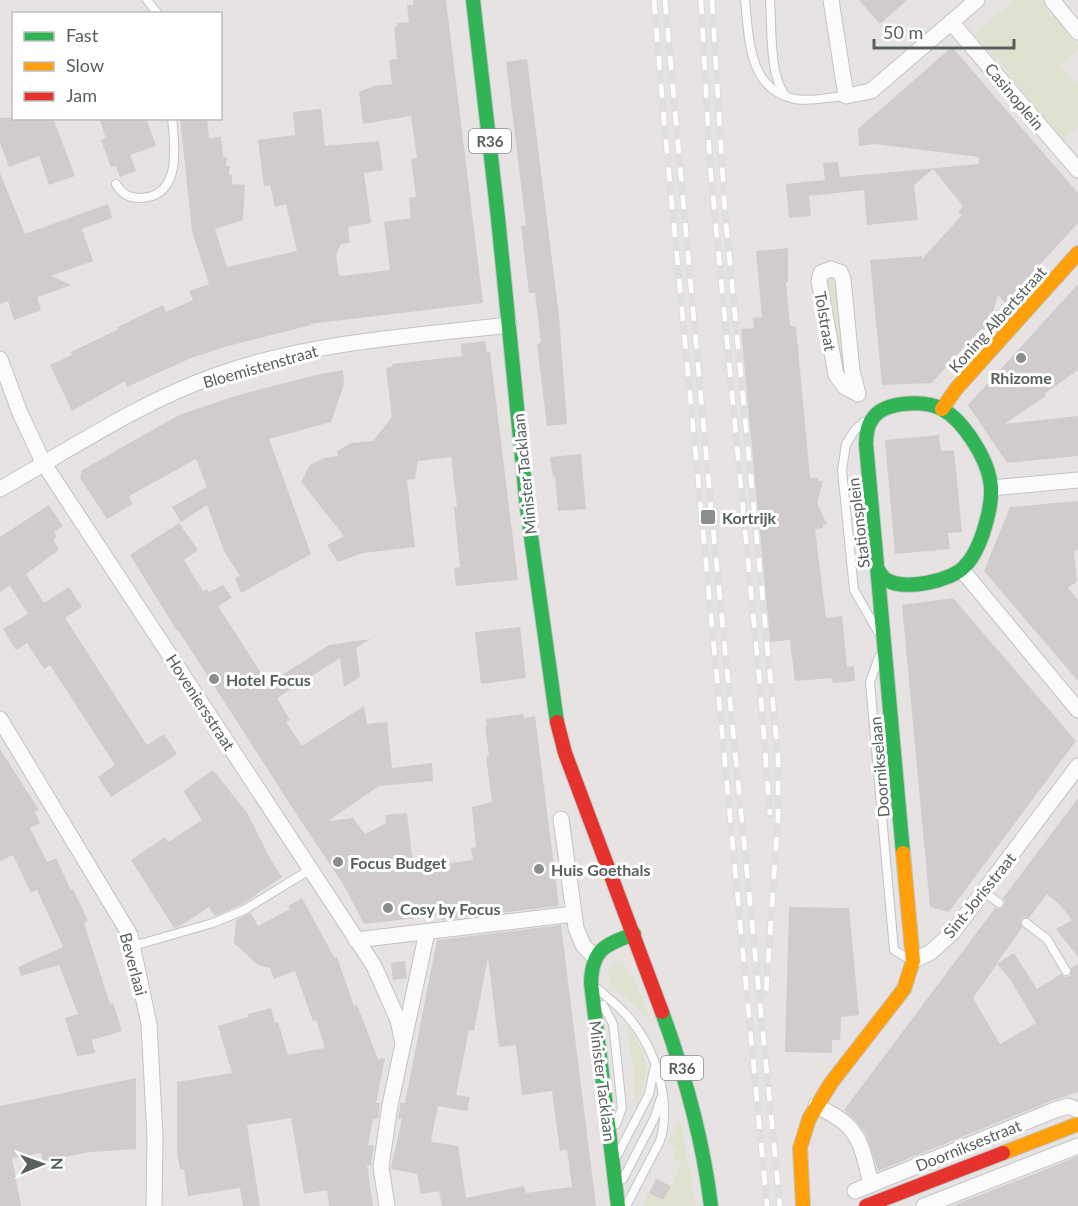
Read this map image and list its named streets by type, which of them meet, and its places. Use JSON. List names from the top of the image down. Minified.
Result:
{"streets":{"street":["Casinoplein","R36","Koning Albertstraat","Tolstraat","Bloemistenstraat","Minister Tacklaan","Stationsplein","Hoveniersstraat","Doornikselaan","Sint-Jorisstraat","Beverlaai","Doorniksestraat"]},"crossings":[["Koning Albertstraat","Tolstraat"],["Koning Albertstraat","Stationsplein"],["Koning Albertstraat","Doornikselaan"],["Tolstraat","Stationsplein"],["Tolstraat","Doornikselaan"],["Bloemistenstraat","Minister Tacklaan"],["Bloemistenstraat","Hoveniersstraat"],["Stationsplein","Doornikselaan"],["Doornikselaan","Sint-Jorisstraat"]],"places":{"other":["Rhizome","Hotel Focus","Focus Budget","Huis Goethals","Cosy by Focus"],"transit":["Kortrijk"]},"legend":["Fast","Slow","Jam"],"scale_bar":"50 m","north":"right"}
